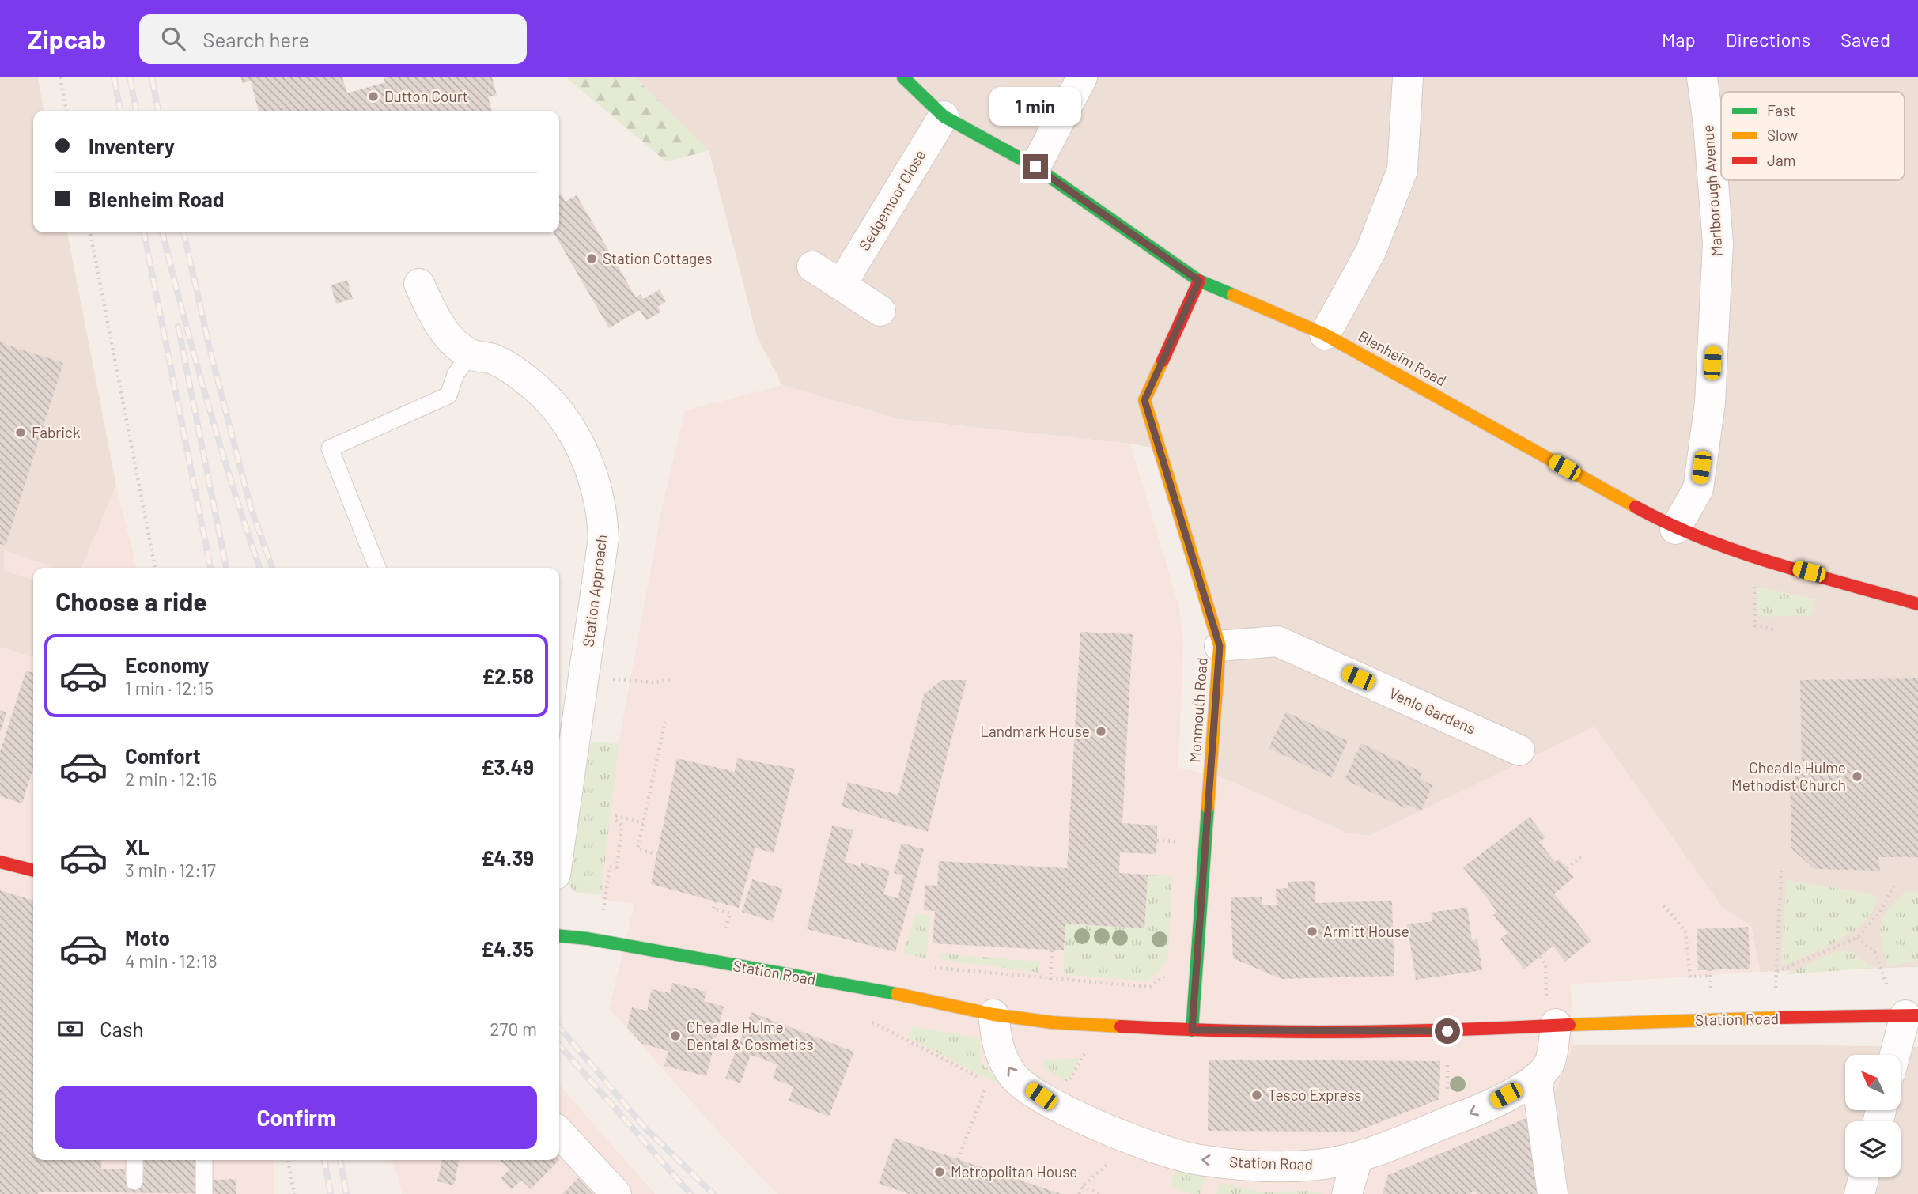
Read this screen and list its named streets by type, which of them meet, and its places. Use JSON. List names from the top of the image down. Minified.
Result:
{"streets":{"street":["Marlborough Avenue","Sedgemoor Close","Blenheim Road","Station Approach","Monmouth Road","Venlo Gardens","Station Road"]},"crossings":[["Marlborough Avenue","Blenheim Road"],["Sedgemoor Close","Blenheim Road"],["Blenheim Road","Monmouth Road"],["Monmouth Road","Venlo Gardens"],["Monmouth Road","Station Road"]],"places":["Dutton Court","Station Cottages","Fabrick","Landmark House","Cheadle Hulme Methodist Church","Armitt House","Cheadle Hulme Dental & Cosmetics","Tesco Express","Metropolitan House"],"legend":["Fast","Slow","Jam"],"north":"top left","page":{"header":"Zipcab","search":"Search here","nav":["Map","Directions","Saved"],"bubble":"1 min","banner":["Inventery","Blenheim Road"],"heading":"Choose a ride","list":[{"name":"Economy","note":"1 min · 12:15","value":"£2.58"},{"name":"Comfort","note":"2 min · 12:16","value":"£3.49"},{"name":"XL","note":"3 min · 12:17","value":"£4.39"},{"name":"Moto","note":"4 min · 12:18","value":"£4.35"}],"pay":["Cash","270 m"],"buttons":"Confirm"}}
